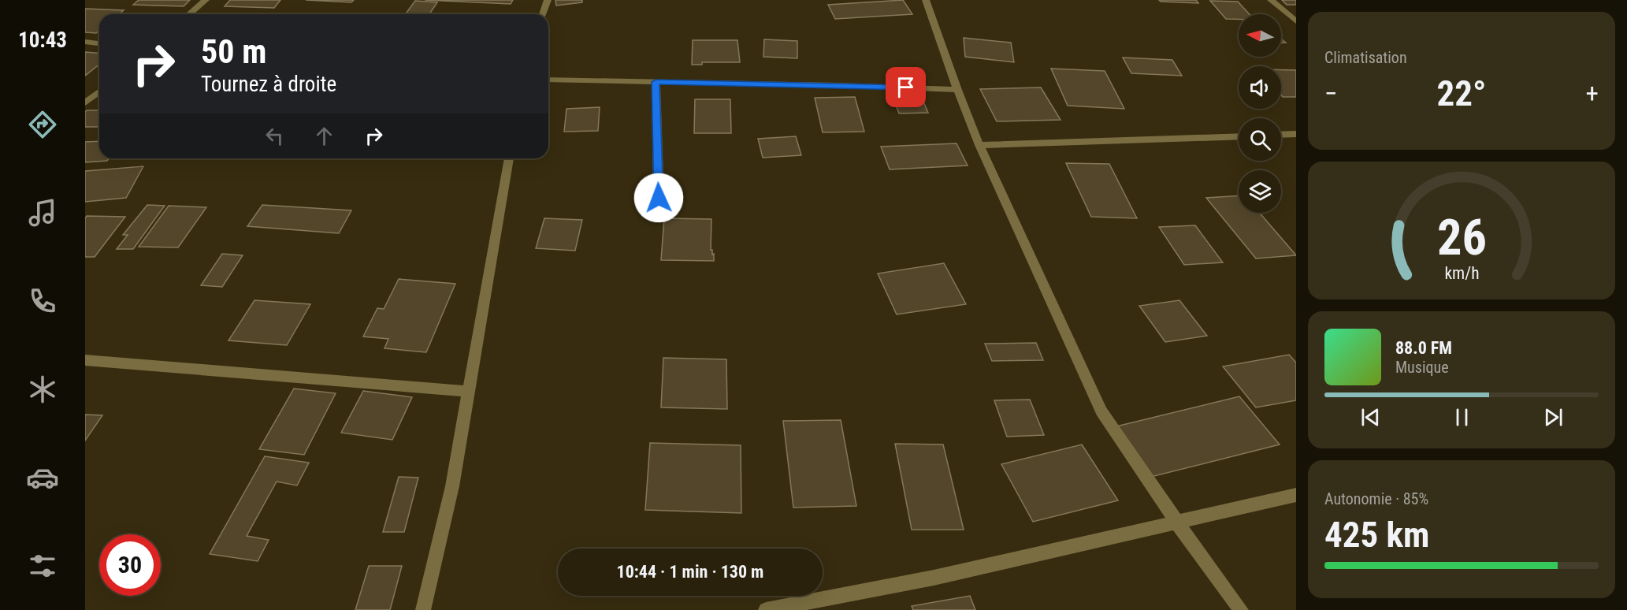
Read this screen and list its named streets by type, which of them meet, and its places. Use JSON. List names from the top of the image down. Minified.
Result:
{"north":"left","page":{"tabs":"10:43","tile":["Climatisation",["Autonomie · 85%","425 km"]],"turn":["50 m","Tournez à droite"],"heat":["−","22°","+"],"song":["88.0 FM","Musique"],"limit":"30","trip":"10:44 · 1 min · 130 m","gauge":["26","km/h"]}}
